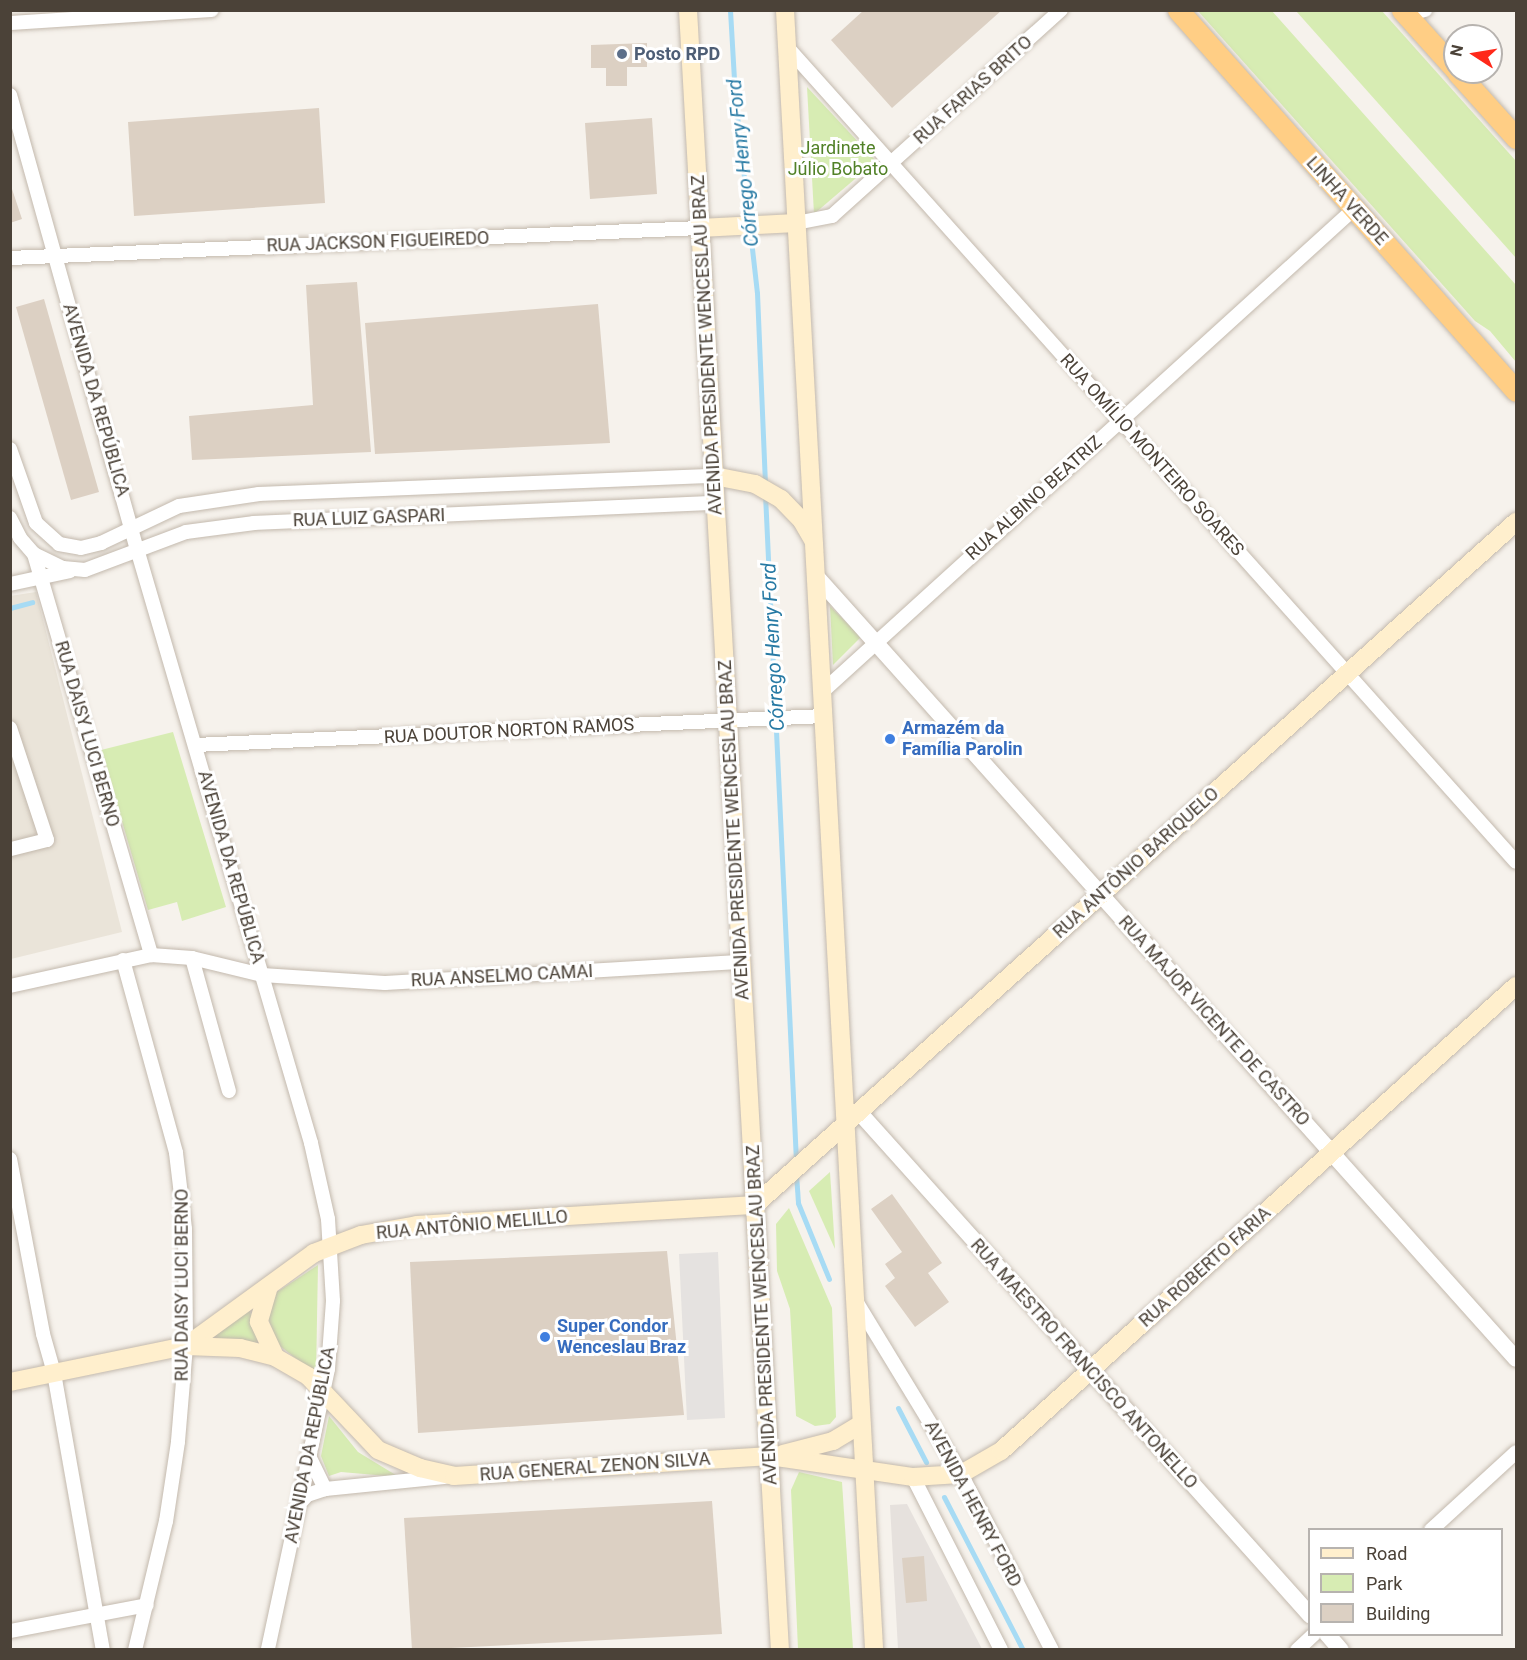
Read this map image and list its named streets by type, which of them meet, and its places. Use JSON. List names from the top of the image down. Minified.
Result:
{"streets":{"highway":["LINHA VERDE"],"main road":["AVENIDA PRESIDENTE WENCESLAU BRAZ","RUA ANTÔNIO BARIQUELO","RUA ANTÔNIO MELILLO","RUA ROBERTO FARIA","RUA GENERAL ZENON SILVA"],"street":["RUA FARIAS BRITO","RUA JACKSON FIGUEIREDO","AVENIDA DA REPÚBLICA","RUA OMÍLIO MONTEIRO SOARES","RUA ALBINO BEATRIZ","RUA LUIZ GASPARI","RUA DOUTOR NORTON RAMOS","RUA DAISY LUCI BERNO","RUA ANSELMO CAMAI","RUA MAJOR VICENTE DE CASTRO","RUA MAESTRO FRANCISCO ANTONELLO","AVENIDA HENRY FORD"]},"crossings":[["RUA FARIAS BRITO","RUA OMÍLIO MONTEIRO SOARES"],["LINHA VERDE","RUA ALBINO BEATRIZ"],["RUA JACKSON FIGUEIREDO","AVENIDA PRESIDENTE WENCESLAU BRAZ"],["RUA JACKSON FIGUEIREDO","AVENIDA DA REPÚBLICA"],["AVENIDA PRESIDENTE WENCESLAU BRAZ","RUA LUIZ GASPARI"],["AVENIDA PRESIDENTE WENCESLAU BRAZ","RUA DOUTOR NORTON RAMOS"],["AVENIDA PRESIDENTE WENCESLAU BRAZ","RUA ANTÔNIO BARIQUELO"],["AVENIDA PRESIDENTE WENCESLAU BRAZ","RUA ANSELMO CAMAI"],["AVENIDA PRESIDENTE WENCESLAU BRAZ","RUA ANTÔNIO MELILLO"],["AVENIDA PRESIDENTE WENCESLAU BRAZ","RUA GENERAL ZENON SILVA"],["AVENIDA DA REPÚBLICA","RUA LUIZ GASPARI"],["AVENIDA DA REPÚBLICA","RUA DOUTOR NORTON RAMOS"],["AVENIDA DA REPÚBLICA","RUA ANSELMO CAMAI"],["AVENIDA DA REPÚBLICA","RUA ANTÔNIO MELILLO"],["AVENIDA DA REPÚBLICA","RUA GENERAL ZENON SILVA"],["RUA OMÍLIO MONTEIRO SOARES","RUA ALBINO BEATRIZ"],["RUA OMÍLIO MONTEIRO SOARES","RUA ANTÔNIO BARIQUELO"],["RUA ALBINO BEATRIZ","RUA MAJOR VICENTE DE CASTRO"],["RUA LUIZ GASPARI","RUA DAISY LUCI BERNO"],["RUA DAISY LUCI BERNO","RUA ANSELMO CAMAI"],["RUA DAISY LUCI BERNO","RUA ANTÔNIO MELILLO"],["RUA ANTÔNIO BARIQUELO","RUA MAJOR VICENTE DE CASTRO"],["RUA ANTÔNIO BARIQUELO","RUA ANTÔNIO MELILLO"],["RUA ANTÔNIO BARIQUELO","RUA MAESTRO FRANCISCO ANTONELLO"],["RUA MAJOR VICENTE DE CASTRO","RUA ROBERTO FARIA"],["RUA ROBERTO FARIA","RUA MAESTRO FRANCISCO ANTONELLO"],["RUA ROBERTO FARIA","RUA GENERAL ZENON SILVA"],["RUA ROBERTO FARIA","AVENIDA HENRY FORD"]],"water":["Córrego Henry Ford"],"parks":["Jardinete Júlio Bobato"],"places":["Posto RPD","Armazém da Família Parolin","Super Condor Wenceslau Braz"],"legend":["Road","Park","Building"],"north":"left"}
